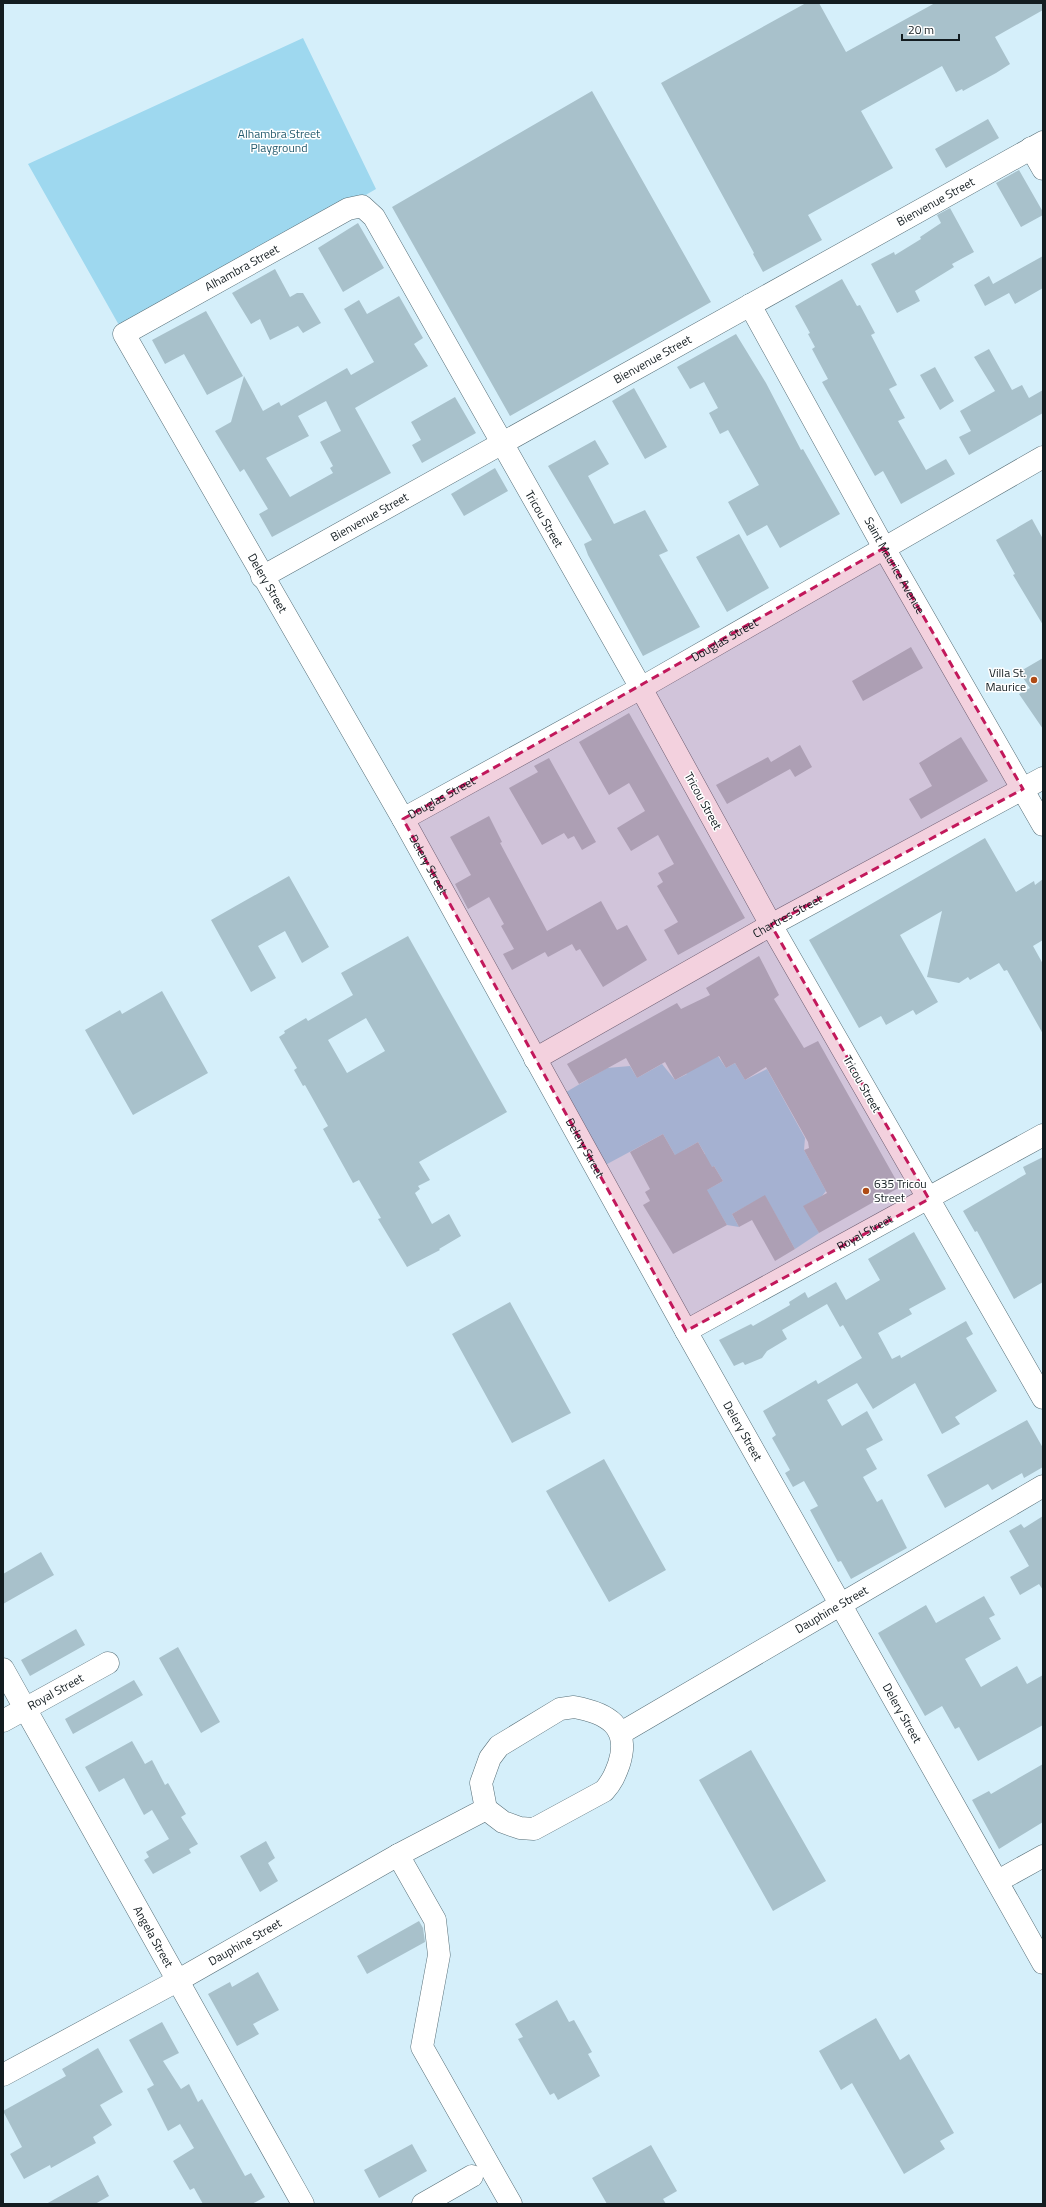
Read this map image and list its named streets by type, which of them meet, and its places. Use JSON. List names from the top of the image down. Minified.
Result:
{"streets":{"street":["Bienvenue Street","Alhambra Street","Tricou Street","Saint Maurice Avenue","Delery Street","Douglas Street","Chartres Street","Royal Street","Dauphine Street","Angela Street"]},"crossings":[["Bienvenue Street","Tricou Street"],["Bienvenue Street","Saint Maurice Avenue"],["Bienvenue Street","Delery Street"],["Alhambra Street","Tricou Street"],["Alhambra Street","Delery Street"],["Tricou Street","Douglas Street"],["Tricou Street","Chartres Street"],["Tricou Street","Royal Street"],["Saint Maurice Avenue","Douglas Street"],["Saint Maurice Avenue","Chartres Street"],["Delery Street","Douglas Street"],["Delery Street","Chartres Street"],["Delery Street","Royal Street"],["Delery Street","Dauphine Street"],["Royal Street","Angela Street"],["Dauphine Street","Angela Street"]],"parks":["Alhambra Street Playground"],"places":["Villa St. Maurice","635 Tricou Street"],"scale_bar":"20 m"}
